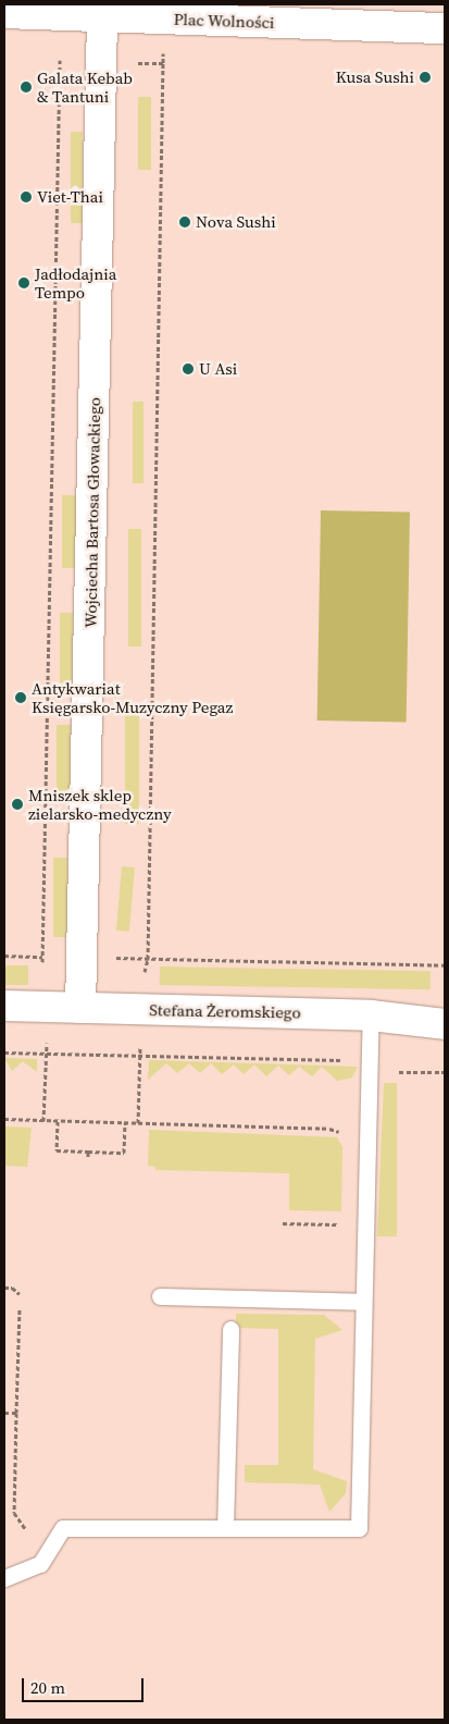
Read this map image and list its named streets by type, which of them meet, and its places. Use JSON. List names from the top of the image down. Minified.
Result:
{"streets":{"street":["Plac Wolności","Wojciecha Bartosa Głowackiego","Stefana Żeromskiego"]},"crossings":[["Plac Wolności","Wojciecha Bartosa Głowackiego"],["Wojciecha Bartosa Głowackiego","Stefana Żeromskiego"]],"places":["Kusa Sushi","Galata Kebab & Tantuni","Viet-Thai","Nova Sushi","Jadłodajnia Tempo","U Asi","Antykwariat Księgarsko-Muzyczny Pegaz","Mniszek sklep zielarsko-medyczny"],"scale_bar":"20 m"}
